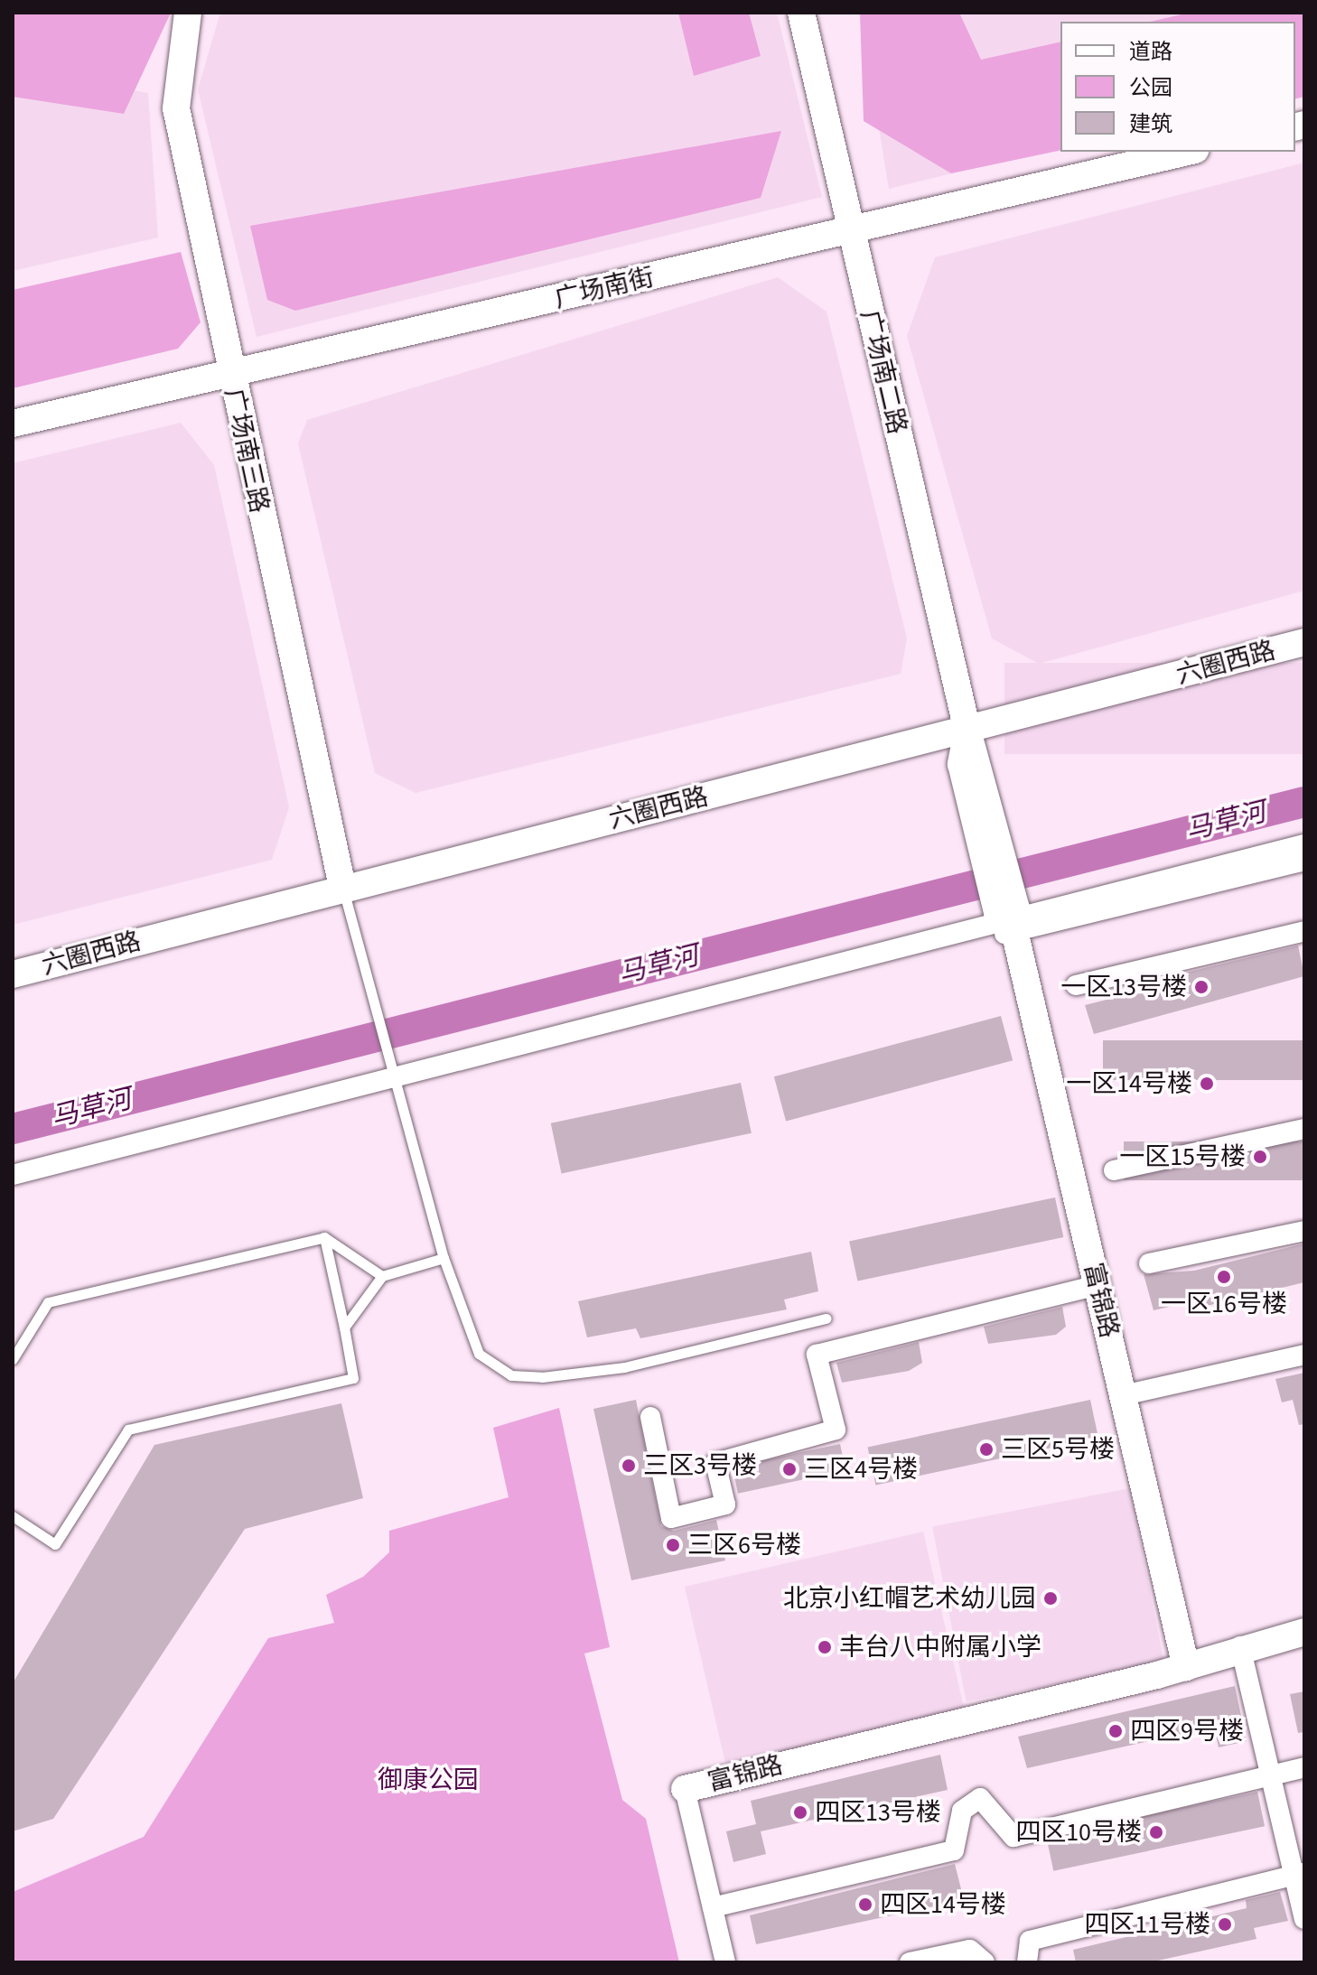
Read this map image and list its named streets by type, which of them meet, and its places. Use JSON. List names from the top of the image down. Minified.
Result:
{"streets":{"street":["广场南街","广场南二路","广场南三路","六圈西路","富锦路"]},"crossings":[["广场南街","广场南二路"],["广场南街","广场南三路"],["广场南二路","六圈西路"],["广场南二路","富锦路"],["广场南三路","六圈西路"],["六圈西路","富锦路"]],"water":["马草河"],"parks":["御康公园"],"places":["一区13号楼","一区14号楼","一区15号楼","一区16号楼","三区5号楼","三区3号楼","三区4号楼","三区6号楼","北京小红帽艺术幼儿园","丰台八中附属小学","四区9号楼","四区13号楼","四区10号楼","四区14号楼","四区11号楼"],"legend":["道路","公园","建筑"]}
